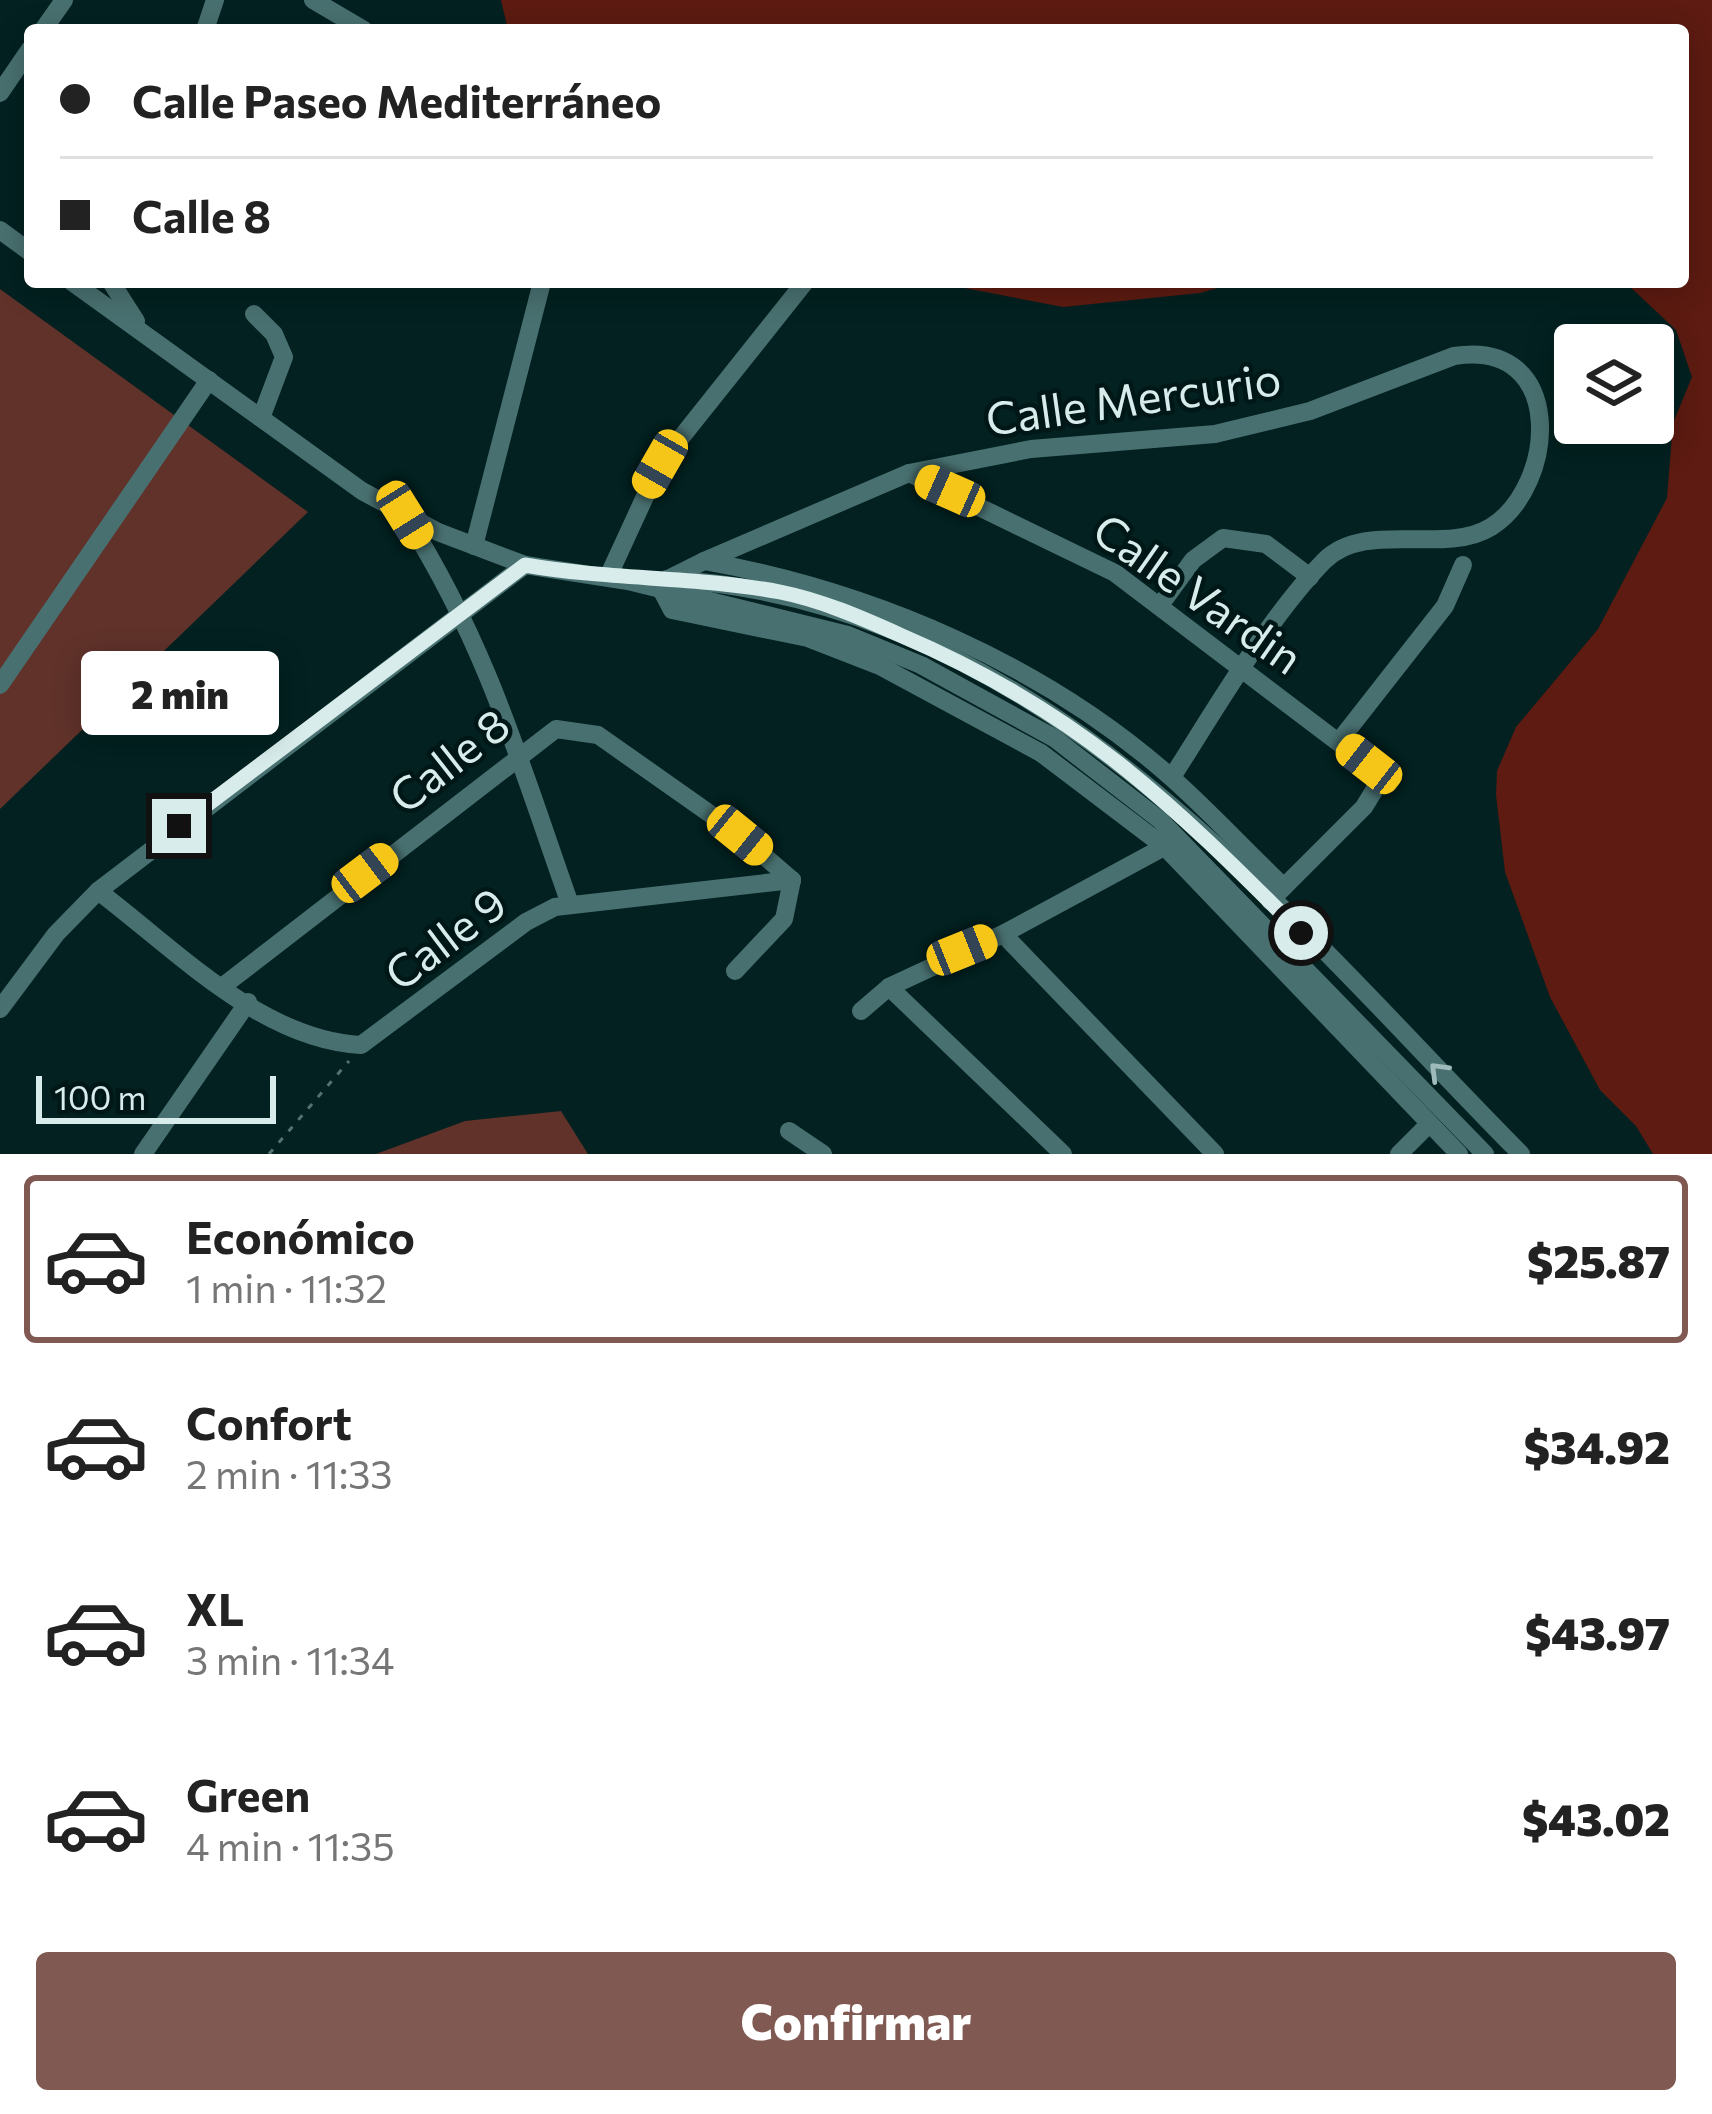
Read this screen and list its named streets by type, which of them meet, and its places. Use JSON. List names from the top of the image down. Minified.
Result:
{"streets":{"street":["Calle Mercurio","Calle Vardin","Calle 8","Calle 9"]},"crossings":[["Calle Mercurio","Calle Vardin"],["Calle 8","Calle 9"]],"scale_bar":"100 m","page":{"banner":["Calle Paseo Mediterráneo","Calle 8"],"bubble":"2 min","scale":"100 m","list":[{"name":"Económico","note":"1 min · 11:32","value":"$25.87"},{"name":"Confort","note":"2 min · 11:33","value":"$34.92"},{"name":"XL","note":"3 min · 11:34","value":"$43.97"},{"name":"Green","note":"4 min · 11:35","value":"$43.02"}],"buttons":"Confirmar"}}
